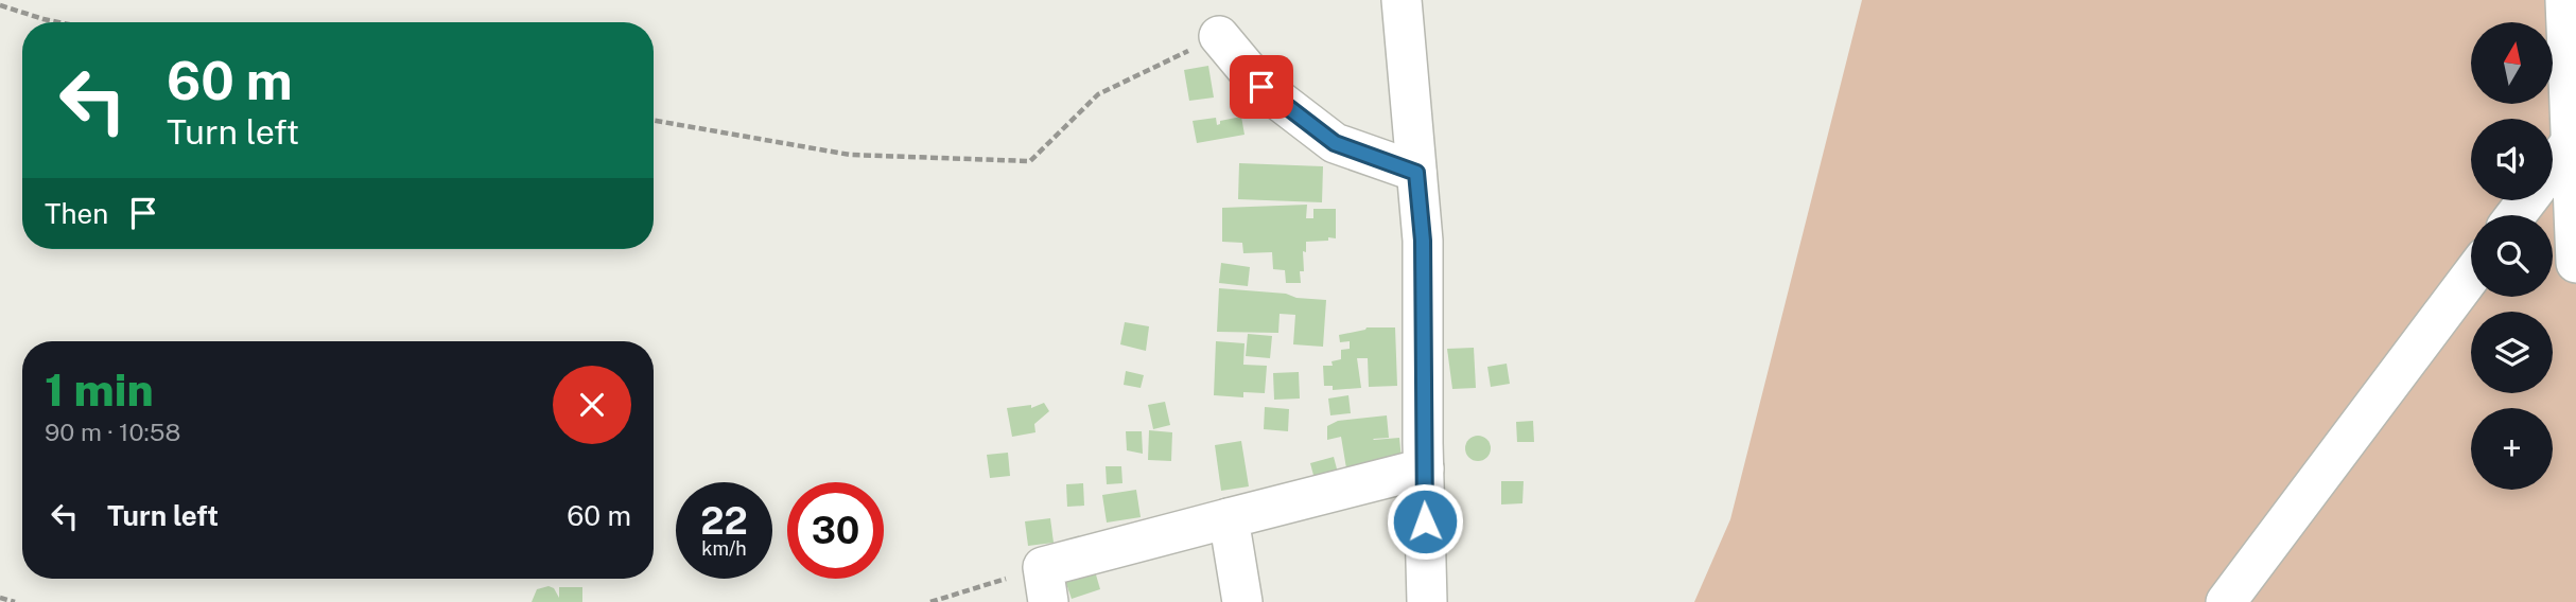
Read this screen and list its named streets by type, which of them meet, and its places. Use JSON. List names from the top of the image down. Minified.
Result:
{"north":"top","page":{"map_buttons":"+","turn":["60 m","Turn left"],"then":"Then","heading":["1 min","90 m · 10:58"],"list":[{"name":"Turn left","value":"60 m"}],"speed":"22 km/h","limit":"30"}}
